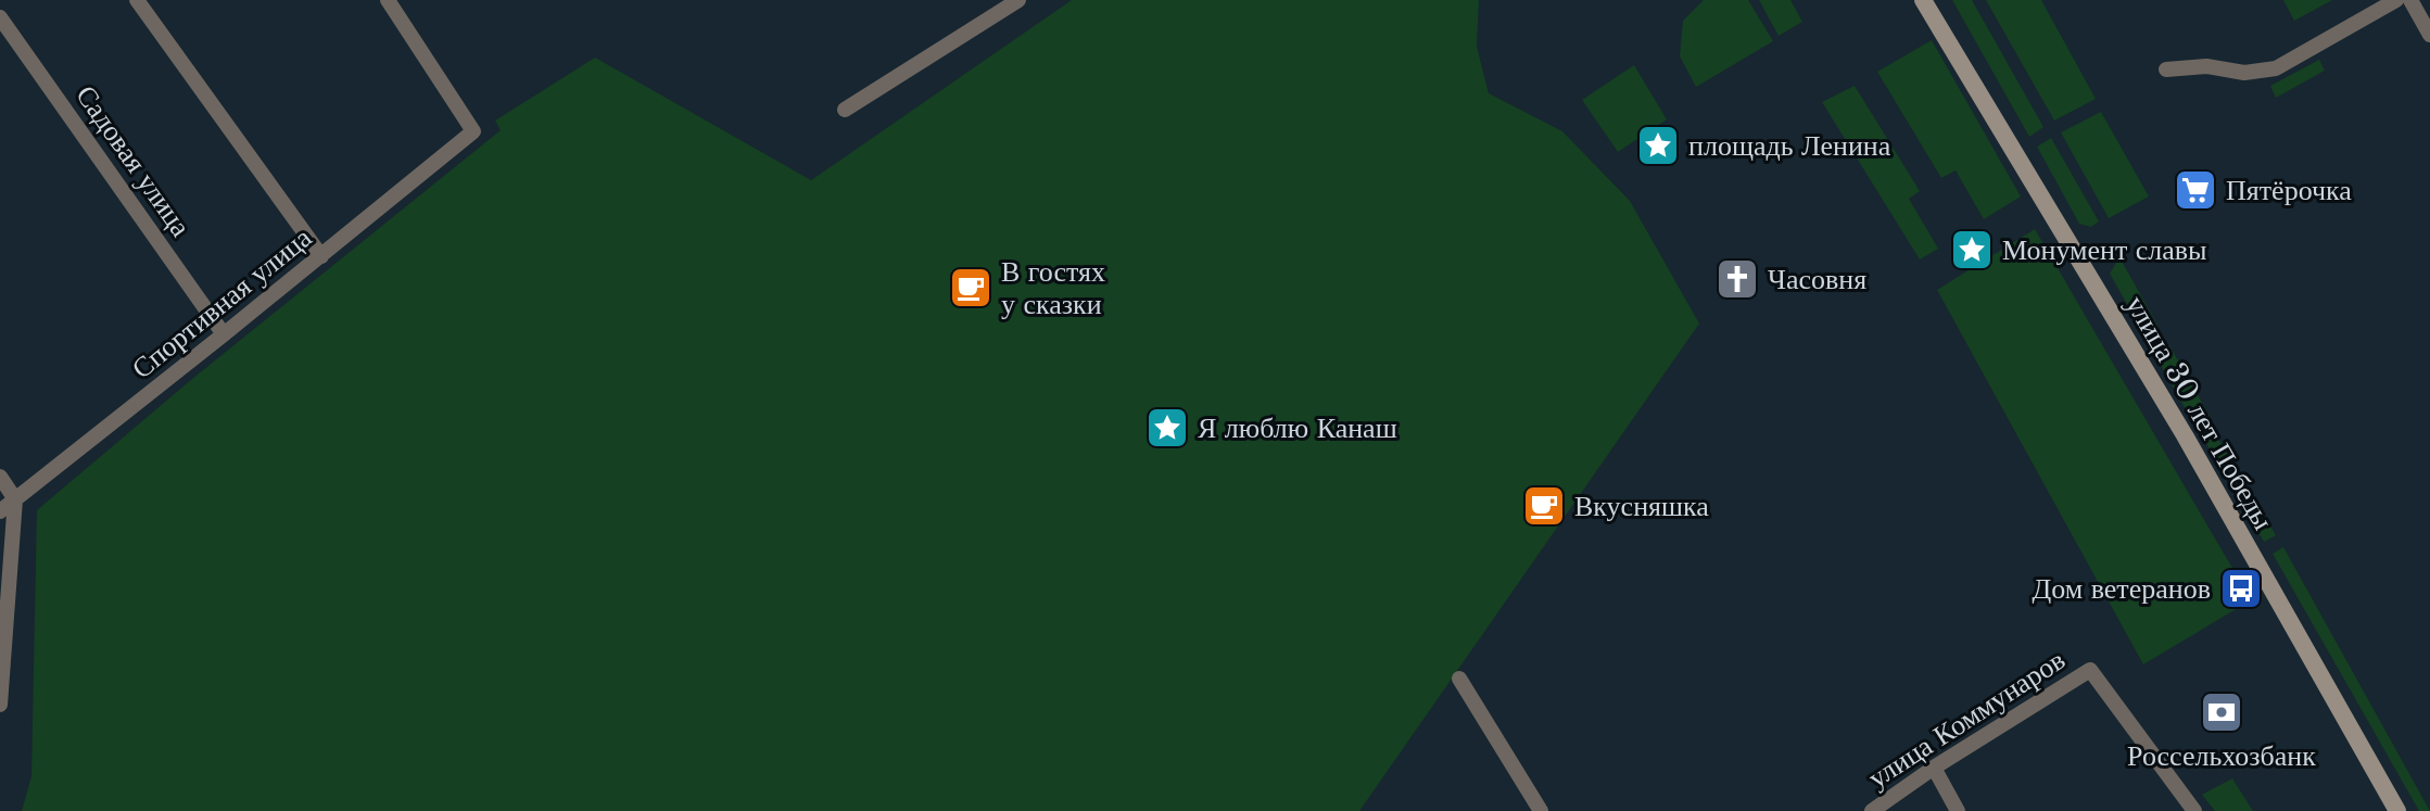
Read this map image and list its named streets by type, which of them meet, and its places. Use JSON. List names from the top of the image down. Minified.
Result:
{"streets":{"street":["Садовая улица","Спортивная улица","улица 30 лет Победы","улица Коммунаров"]},"crossings":[["Садовая улица","Спортивная улица"]],"places":{"place":["площадь Ленина","Монумент славы","Я люблю Канаш"],"supermarket":["Пятёрочка"],"church":["Часовня"],"cafe":["В гостях у сказки","Вкусняшка"],"bus stop":["Дом ветеранов"],"bank":["Россельхозбанк"]}}
